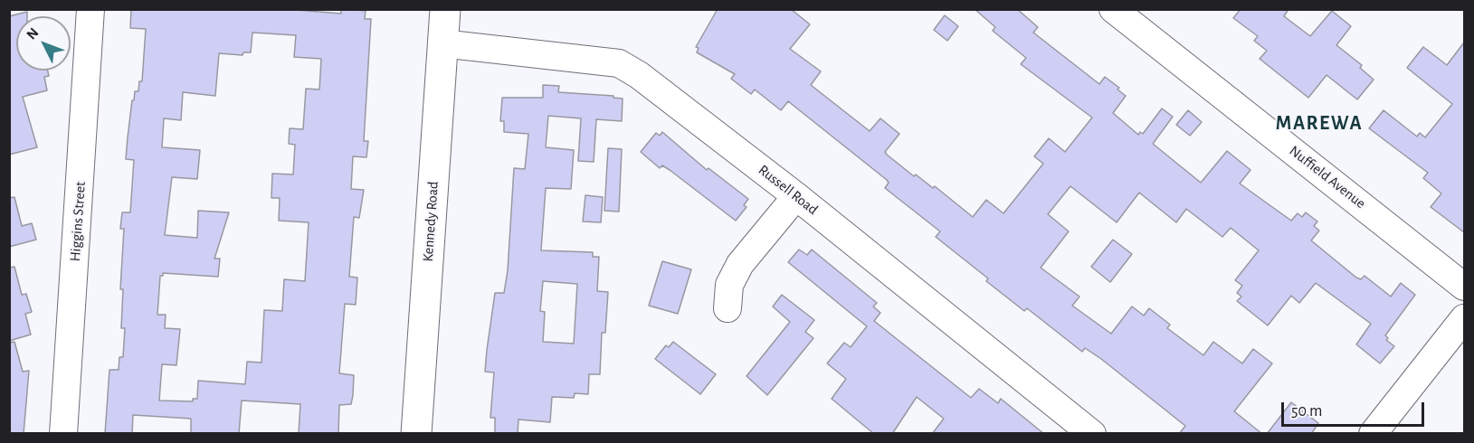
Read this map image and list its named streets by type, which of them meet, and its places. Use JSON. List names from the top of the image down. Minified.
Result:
{"streets":{"main road":["Kennedy Road"],"street":["Nuffield Avenue","Russell Road","Higgins Street"]},"crossings":[["Russell Road","Kennedy Road"]],"districts":["MAREWA"],"scale_bar":"50 m","north":"top left"}
